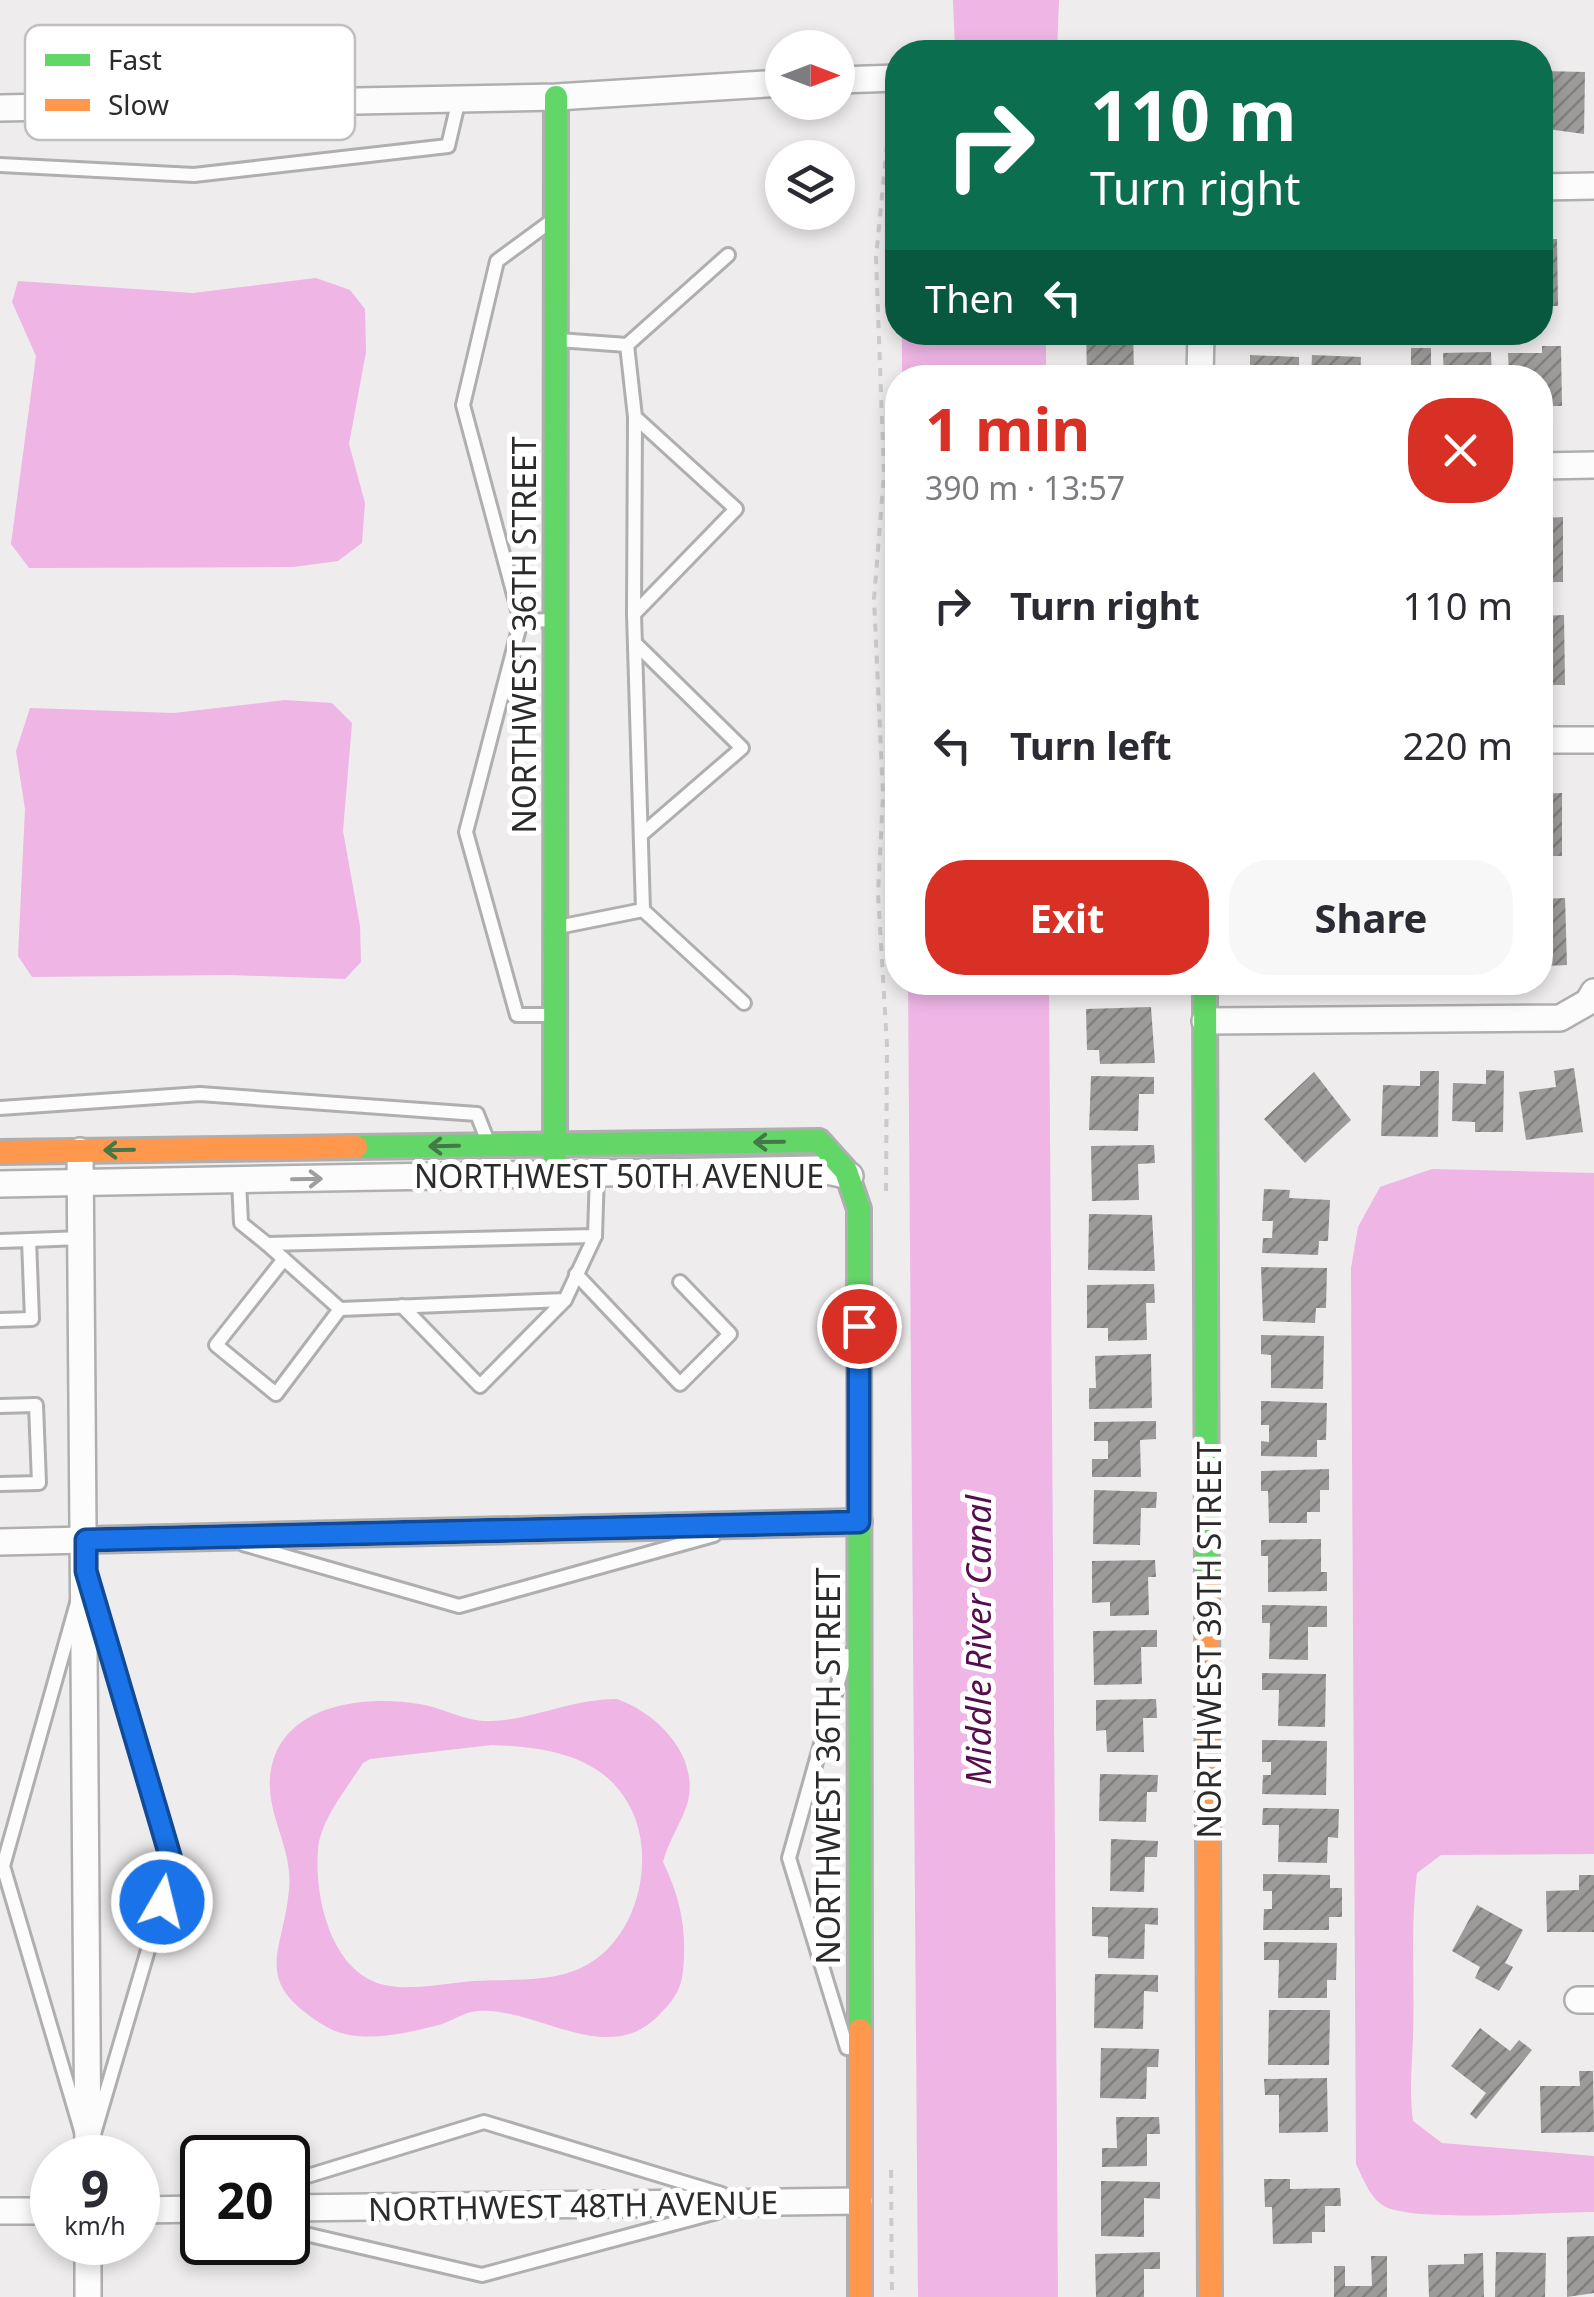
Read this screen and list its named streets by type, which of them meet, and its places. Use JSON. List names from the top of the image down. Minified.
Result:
{"streets":{"street":["NORTHWEST 36TH STREET","NORTHWEST 50TH AVENUE","NORTHWEST 39TH STREET","NORTHWEST 48TH AVENUE"]},"crossings":[["NORTHWEST 36TH STREET","NORTHWEST 50TH AVENUE"],["NORTHWEST 36TH STREET","NORTHWEST 48TH AVENUE"]],"water":["Middle River Canal"],"legend":["Fast","Slow"],"north":"right","page":{"turn":["110 m","Turn right"],"then":"Then","heading":["1 min","390 m · 13:57"],"list":[{"name":"Turn right","value":"110 m"},{"name":"Turn left","value":"220 m"}],"buttons":["Exit","Share"],"speed":"9 km/h","limit":"20"}}
